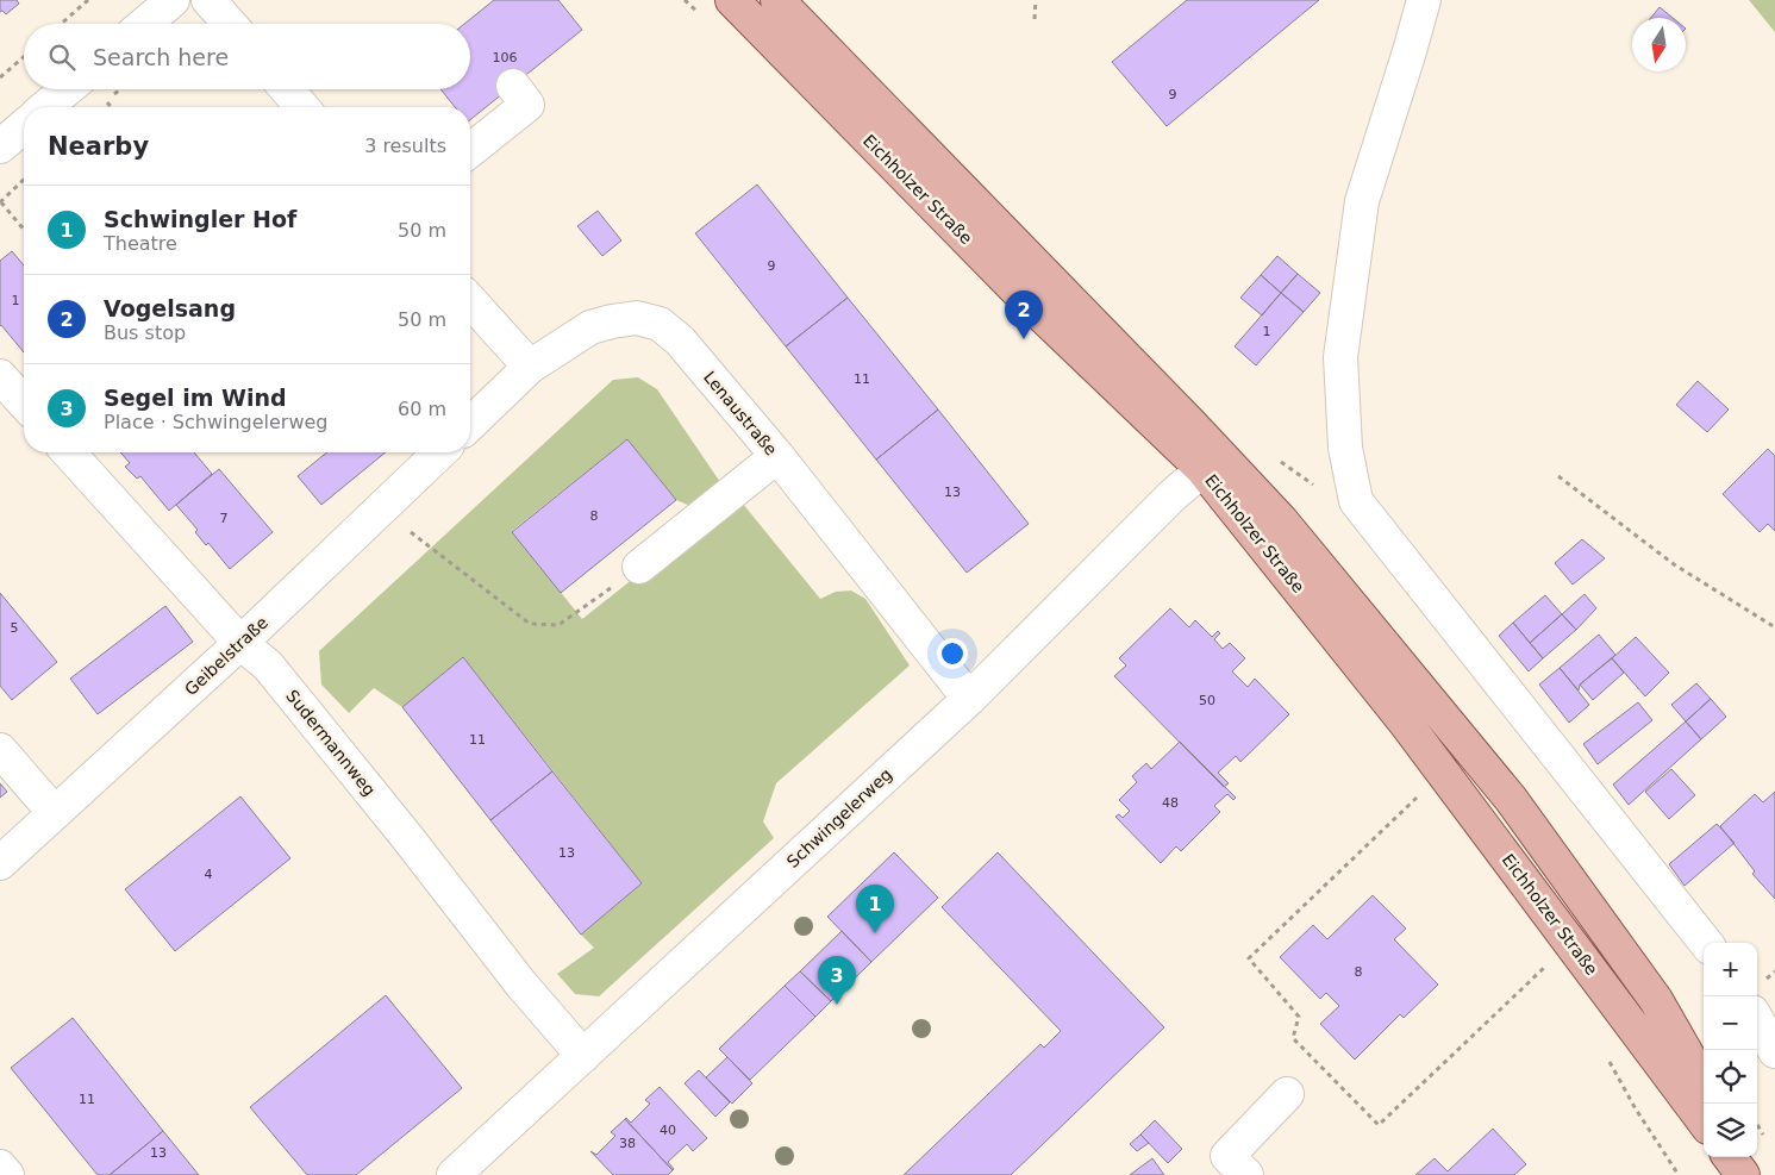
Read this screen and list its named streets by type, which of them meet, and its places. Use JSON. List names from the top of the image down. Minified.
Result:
{"streets":{"main road":["Eichholzer Straße"],"street":["Lenaustraße","Geibelstraße","Sudermannweg","Schwingelerweg"]},"crossings":[["Eichholzer Straße","Schwingelerweg"],["Lenaustraße","Schwingelerweg"],["Geibelstraße","Sudermannweg"],["Sudermannweg","Schwingelerweg"]],"house_numbers":["106","9","9","1","1","11","13","8","7","5","50","11","48","13","4","8","11","40","38","13"],"north":"bottom","page":{"search":"Search here","heading":["Nearby","3 results"],"list":[{"mark":"1","name":"Schwingler Hof","note":"Theatre","value":"50 m"},{"mark":"2","name":"Vogelsang","note":"Bus stop","value":"50 m"},{"mark":"3","name":"Segel im Wind","note":"Place · Schwingelerweg","value":"60 m"}],"pins":["2","1","3"],"map_buttons":["+","−"]}}
